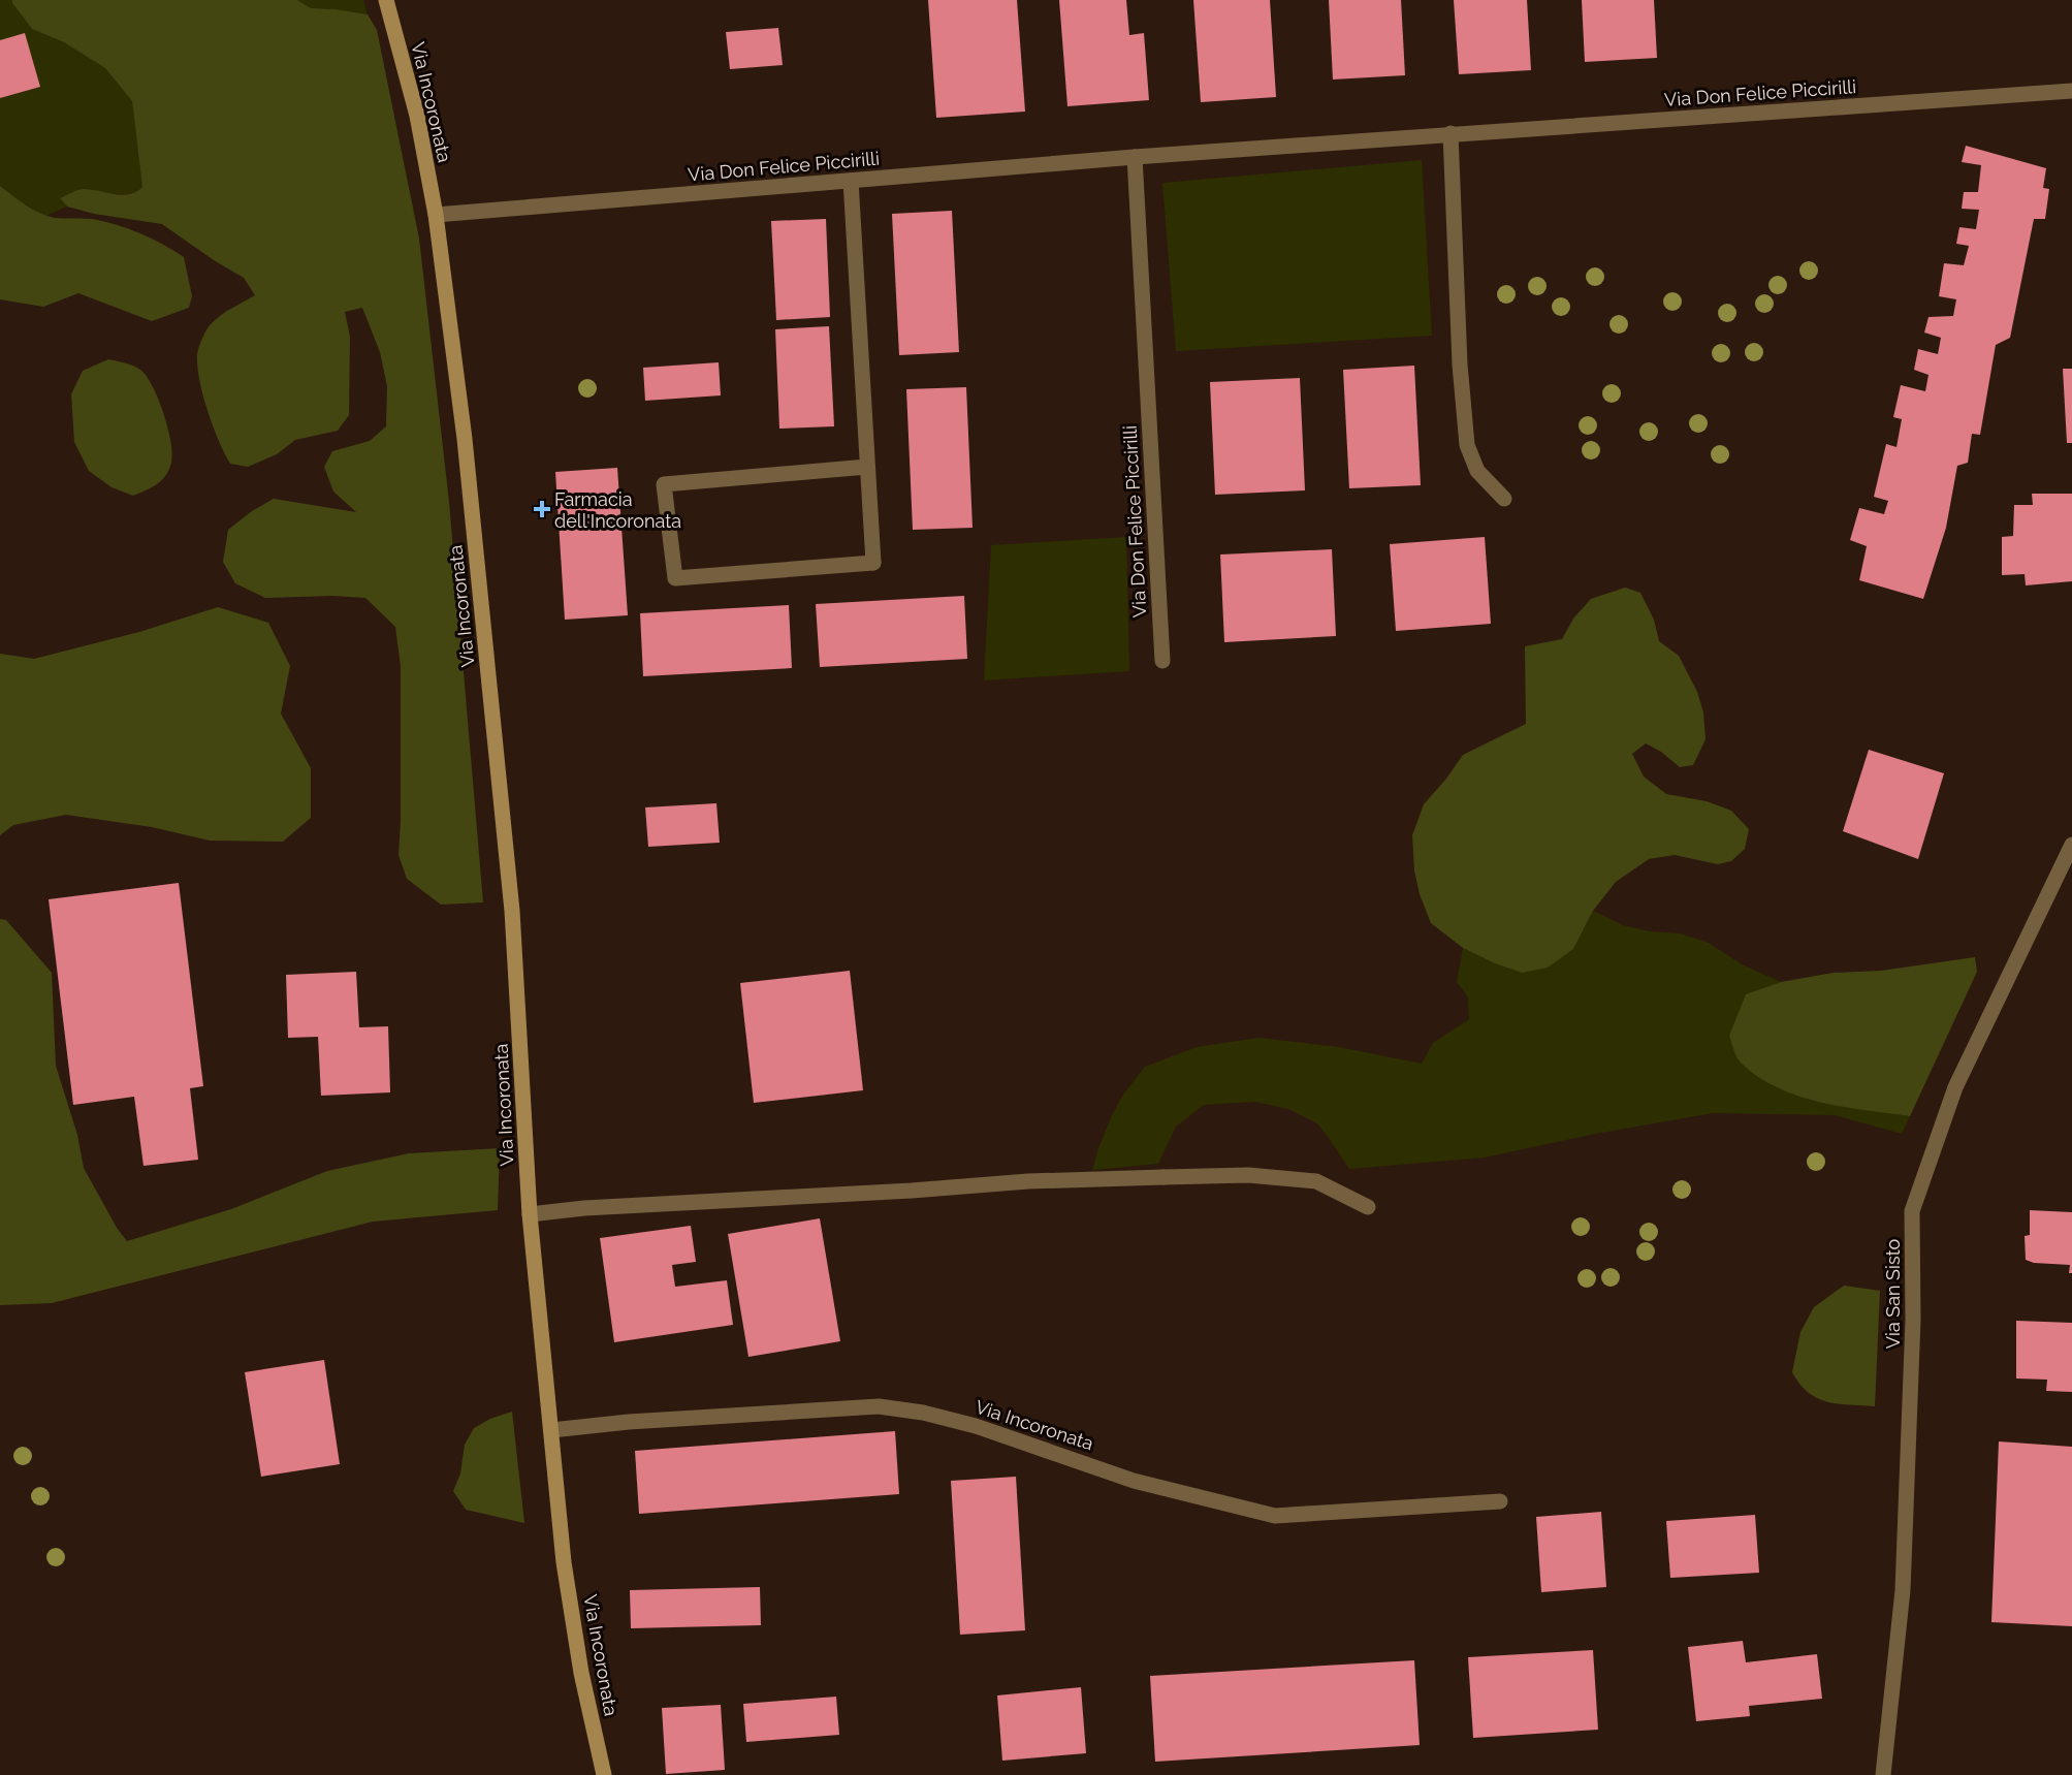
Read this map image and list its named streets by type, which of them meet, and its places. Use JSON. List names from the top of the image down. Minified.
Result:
{"streets":{"main road":["Via Incoronata"],"street":["Via Don Felice Piccirilli","Via San Sisto"]},"crossings":[["Via Don Felice Piccirilli","Via Incoronata"]],"places":{"health":["Farmacia dell'Incoronata"]}}
